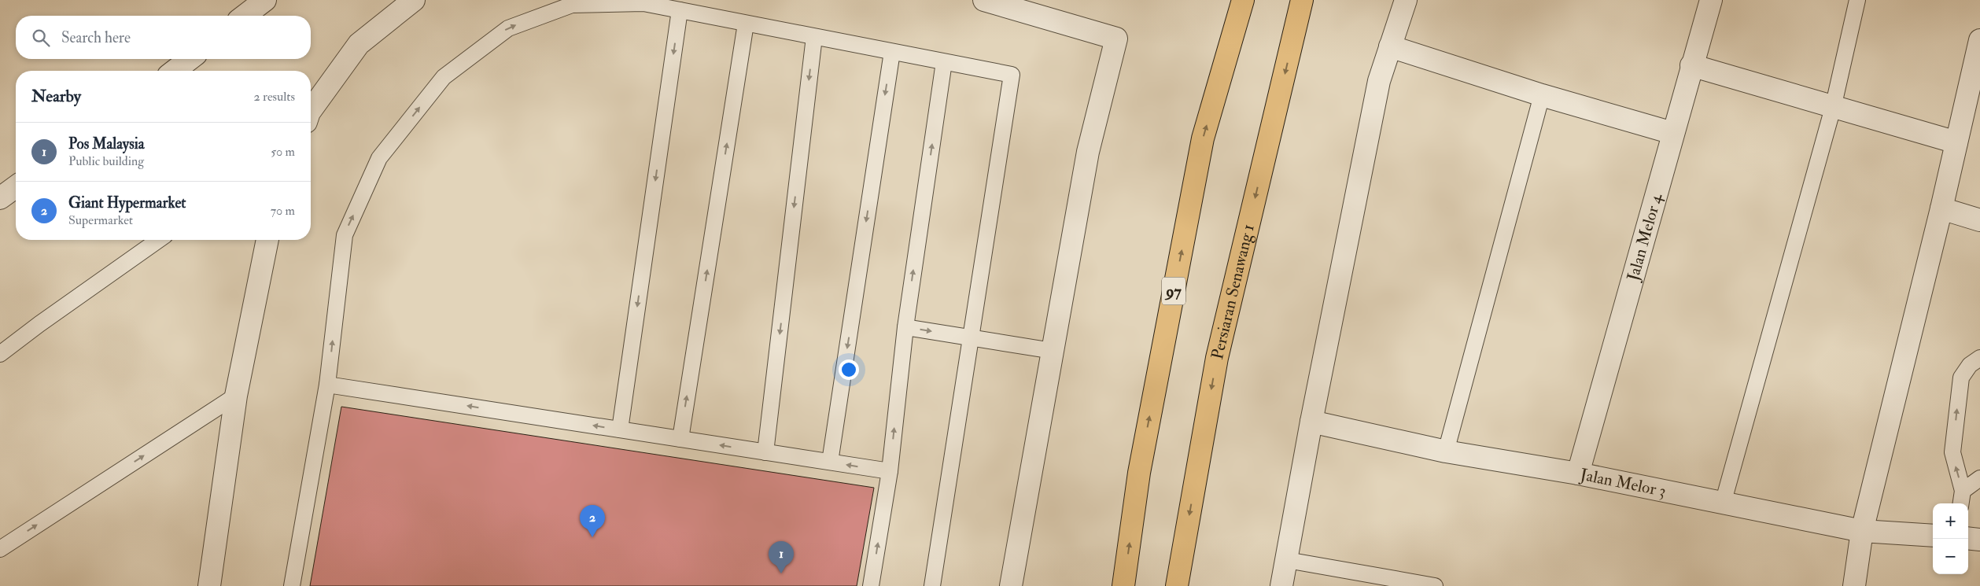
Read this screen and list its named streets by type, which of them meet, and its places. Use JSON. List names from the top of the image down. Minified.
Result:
{"streets":{"main road":["97","Persiaran Senawang 1"],"street":["Jalan Melor 4","Jalan Melor 3"]},"crossings":[["Jalan Melor 4","Jalan Melor 3"]],"page":{"search":"Search here","heading":["Nearby","2 results"],"list":[{"mark":"1","name":"Pos Malaysia","note":"Public building","value":"50 m"},{"mark":"2","name":"Giant Hypermarket","note":"Supermarket","value":"70 m"}],"map_buttons":["+","−"],"pins":["2","1"]}}
